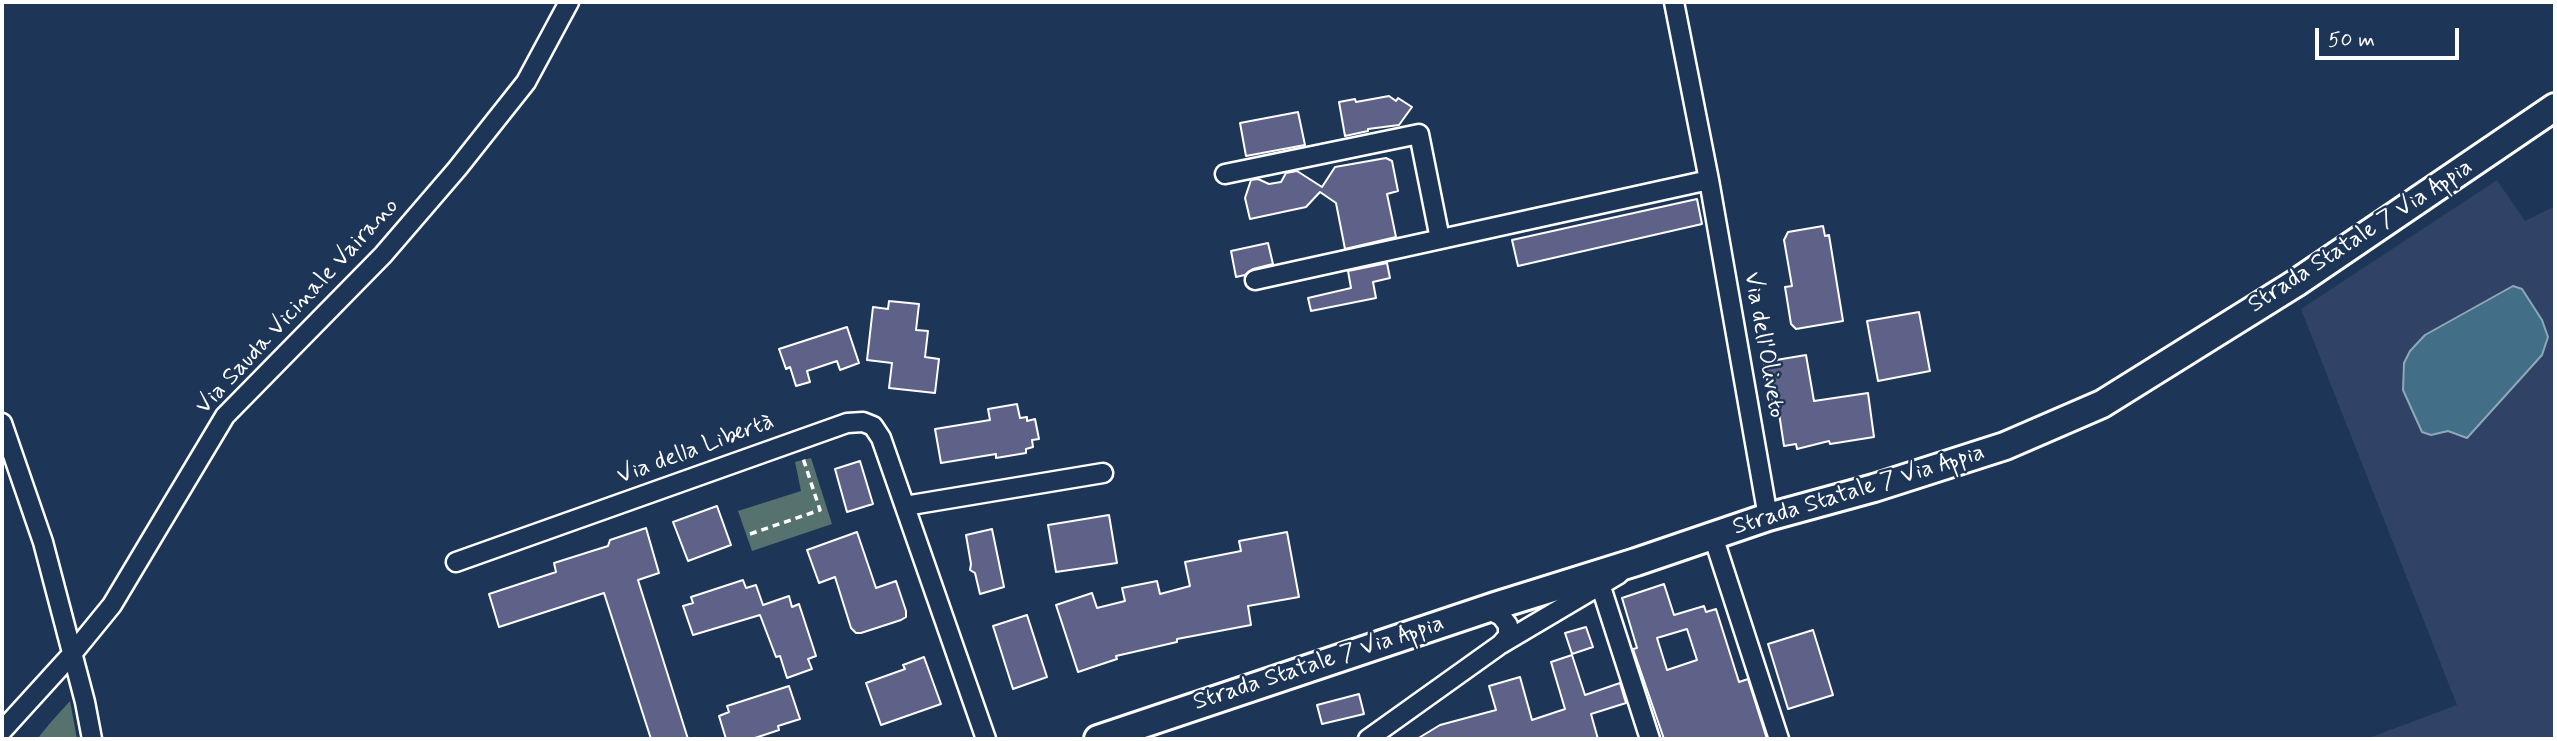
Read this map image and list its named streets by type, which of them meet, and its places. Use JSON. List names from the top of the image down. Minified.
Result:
{"streets":{"main road":["Strada Statale 7 Via Appia"],"street":["Via Sauda Vicinale Vairano","Via dell'Oliveto","Via della Libertà"]},"crossings":[["Strada Statale 7 Via Appia","Via dell'Oliveto"]],"scale_bar":"50 m"}
